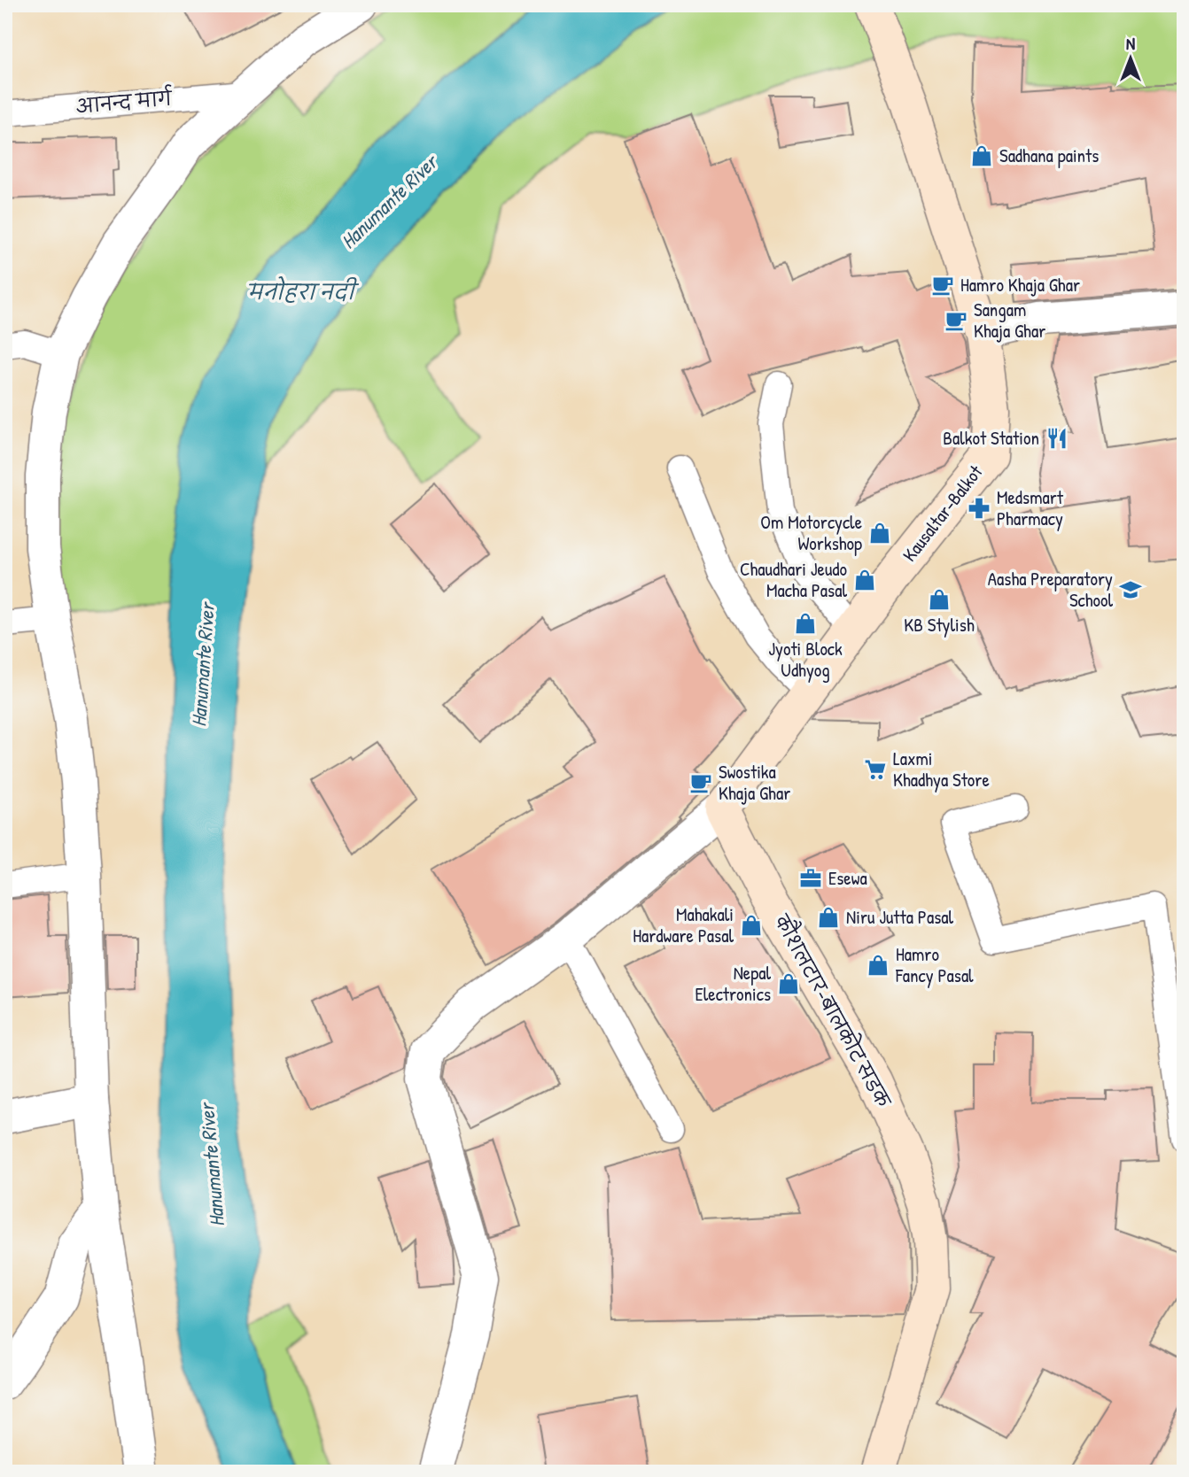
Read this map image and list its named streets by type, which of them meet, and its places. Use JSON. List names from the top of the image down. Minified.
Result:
{"streets":{"main road":["Kausaltar-Balkot","कौशलटार-बालकोट सडक"],"lane":["आनन्द मार्ग"]},"crossings":[["Kausaltar-Balkot","कौशलटार-बालकोट सडक"]],"water":["Hanumante River","मनोहरा नदी"],"places":{"shop":["Sadhana paints","Om Motorcycle Workshop","Chaudhari Jeudo Macha Pasal","KB Stylish","Jyoti Block Udhyog","Niru Jutta Pasal","Mahakali Hardware Pasal","Hamro Fancy Pasal","Nepal Electronics"],"cafe":["Hamro Khaja Ghar","Sangam Khaja Ghar","Swostika Khaja Ghar"],"restaurant":["Balkot Station"],"pharmacy":["Medsmart Pharmacy"],"school or university":["Aasha Preparatory School"],"supermarket":["Laxmi Khadhya Store"],"office":["Esewa"]},"north":"top"}
